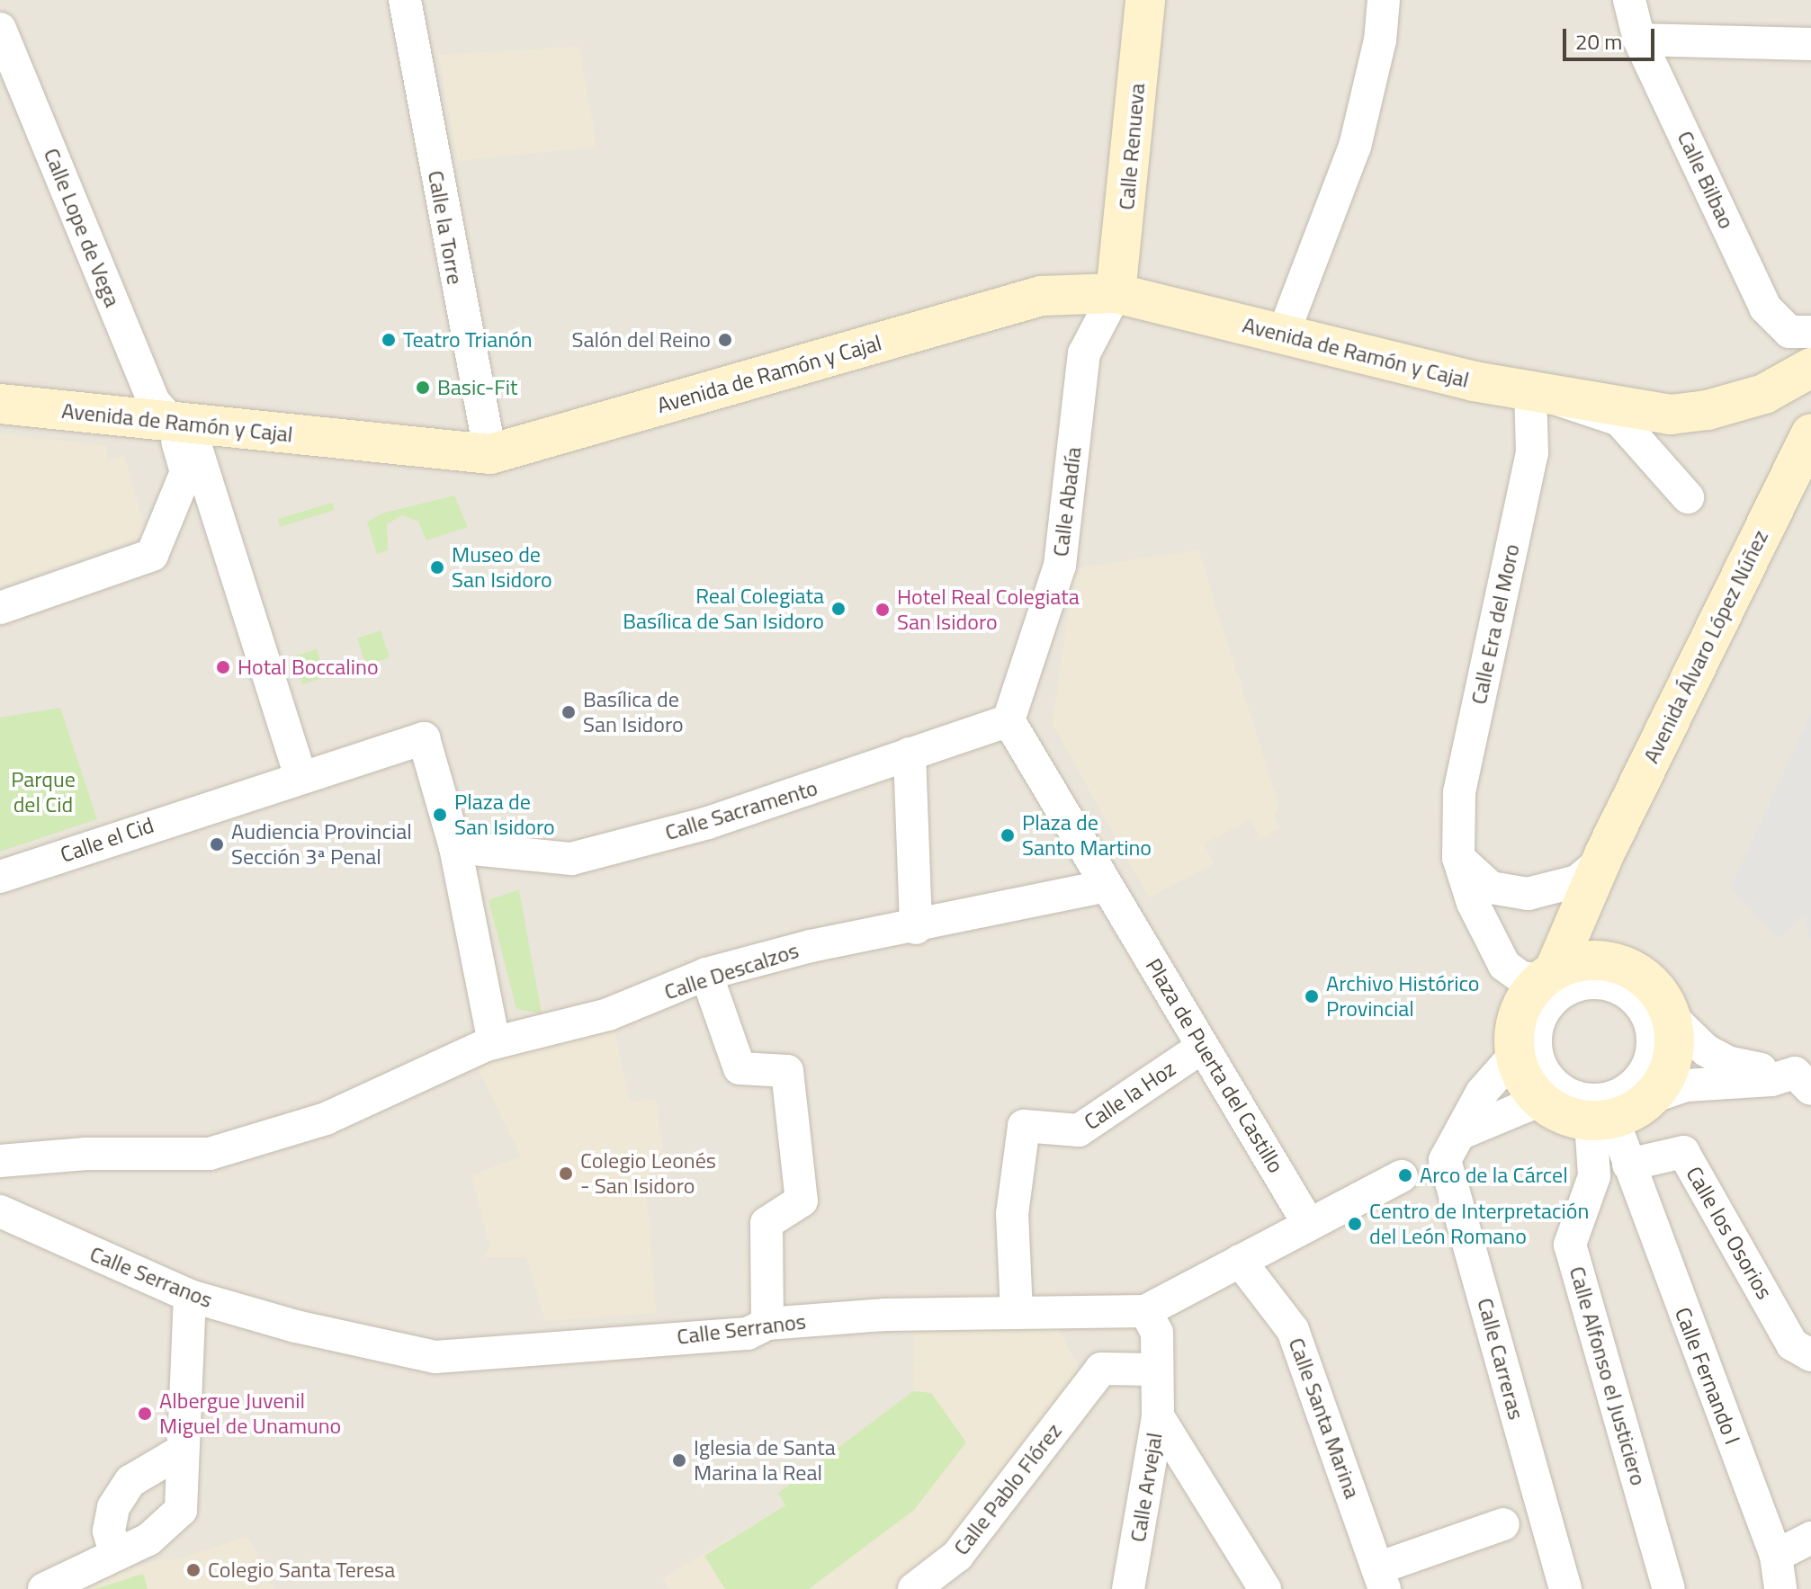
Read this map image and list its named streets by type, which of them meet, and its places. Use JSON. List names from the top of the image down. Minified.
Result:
{"streets":{"main road":["Calle Renueva","Avenida de Ramón y Cajal","Avenida Álvaro López Núñez"],"street":["Calle Bilbao","Calle Lope de Vega","Calle la Torre","Calle Abadía","Calle Era del Moro","Calle Sacramento","Calle el Cid","Calle Descalzos","Plaza de Puerta del Castillo","Calle la Hoz","Calle los Osorios","Calle Serranos","Calle Carreras","Calle Alfonso el Justiciero","Calle Fernando I","Calle Santa Marina","Calle Arvejal","Calle Pablo Flórez"]},"crossings":[["Calle Renueva","Avenida de Ramón y Cajal"],["Calle Renueva","Calle Abadía"],["Calle Lope de Vega","Avenida de Ramón y Cajal"],["Calle la Torre","Avenida de Ramón y Cajal"],["Avenida de Ramón y Cajal","Calle Abadía"],["Avenida de Ramón y Cajal","Calle Era del Moro"],["Calle Abadía","Calle Sacramento"],["Calle Era del Moro","Avenida Álvaro López Núñez"],["Calle Era del Moro","Calle Alfonso el Justiciero"],["Calle Era del Moro","Calle Fernando I"],["Avenida Álvaro López Núñez","Calle Alfonso el Justiciero"],["Avenida Álvaro López Núñez","Calle Fernando I"],["Calle Sacramento","Calle el Cid"],["Plaza de Puerta del Castillo","Calle la Hoz"],["Plaza de Puerta del Castillo","Calle Serranos"],["Calle la Hoz","Calle Serranos"],["Calle los Osorios","Calle Fernando I"],["Calle Serranos","Calle Carreras"],["Calle Serranos","Calle Santa Marina"],["Calle Serranos","Calle Arvejal"],["Calle Alfonso el Justiciero","Calle Fernando I"],["Calle Arvejal","Calle Pablo Flórez"]],"parks":["Parque del Cid"],"places":["Teatro Trianón","Salón del Reino","Basic-Fit","Museo de San Isidoro","Real Colegiata Basílica de San Isidoro","Hotel Real Colegiata San Isidoro","Hotal Boccalino","Basílica de San Isidoro","Plaza de San Isidoro","Plaza de Santo Martino","Audiencia Provincial Sección 3ª Penal","Archivo Histórico Provincial","Colegio Leonés - San Isidoro","Arco de la Cárcel","Centro de Interpretación del León Romano","Albergue Juvenil Miguel de Unamuno","Iglesia de Santa Marina la Real","Colegio Santa Teresa"],"scale_bar":"20 m"}
